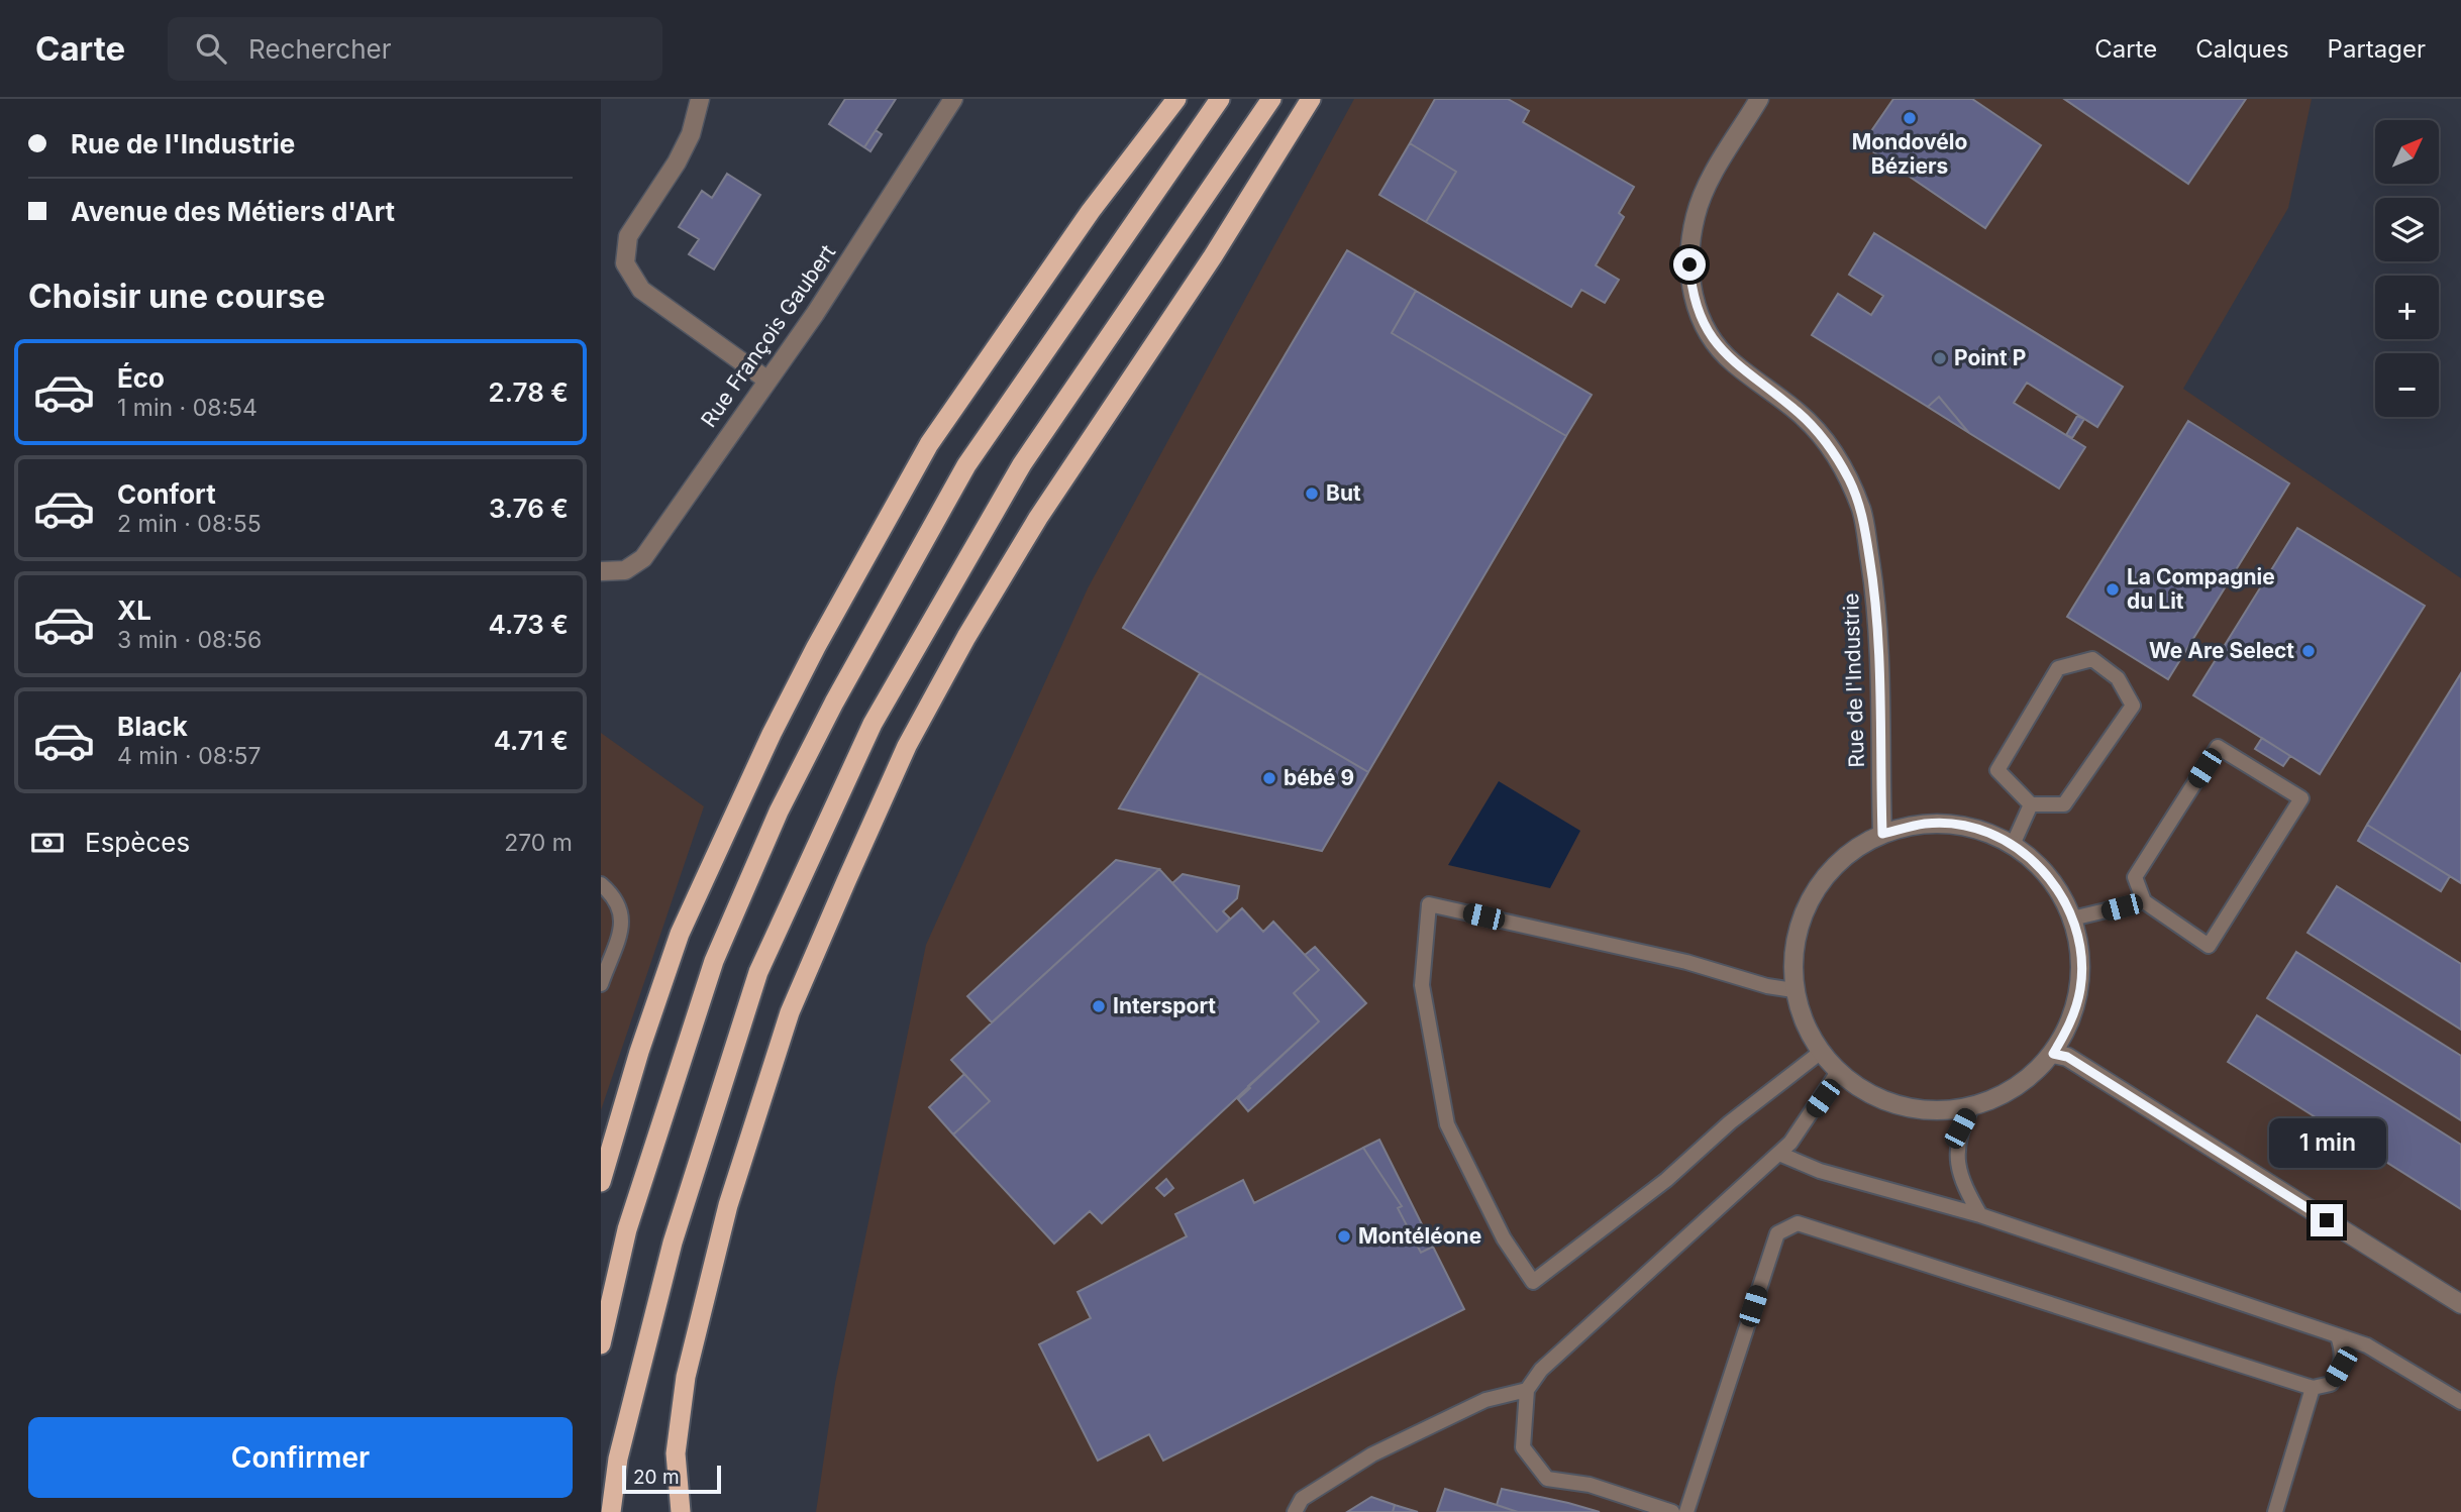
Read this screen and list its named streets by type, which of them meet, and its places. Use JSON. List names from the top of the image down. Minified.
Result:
{"streets":{"street":["Rue François Gaubert","Rue de l'Industrie"]},"places":["Mondovélo Béziers","Point P","But","La Compagnie du Lit","We Are Select","bébé 9","Intersport","Montéléone"],"scale_bar":"20 m","north":"top right","page":{"header":"Carte","search":"Rechercher","nav":["Carte","Calques","Partager"],"banner":["Rue de l'Industrie","Avenue des Métiers d'Art"],"map_buttons":["+","−"],"heading":"Choisir une course","list":[{"name":"Éco","note":"1 min · 08:54","value":"2.78 €"},{"name":"Confort","note":"2 min · 08:55","value":"3.76 €"},{"name":"XL","note":"3 min · 08:56","value":"4.73 €"},{"name":"Black","note":"4 min · 08:57","value":"4.71 €"}],"pay":["Espèces","270 m"],"bubble":"1 min","buttons":"Confirmer","scale":"20 m"}}
